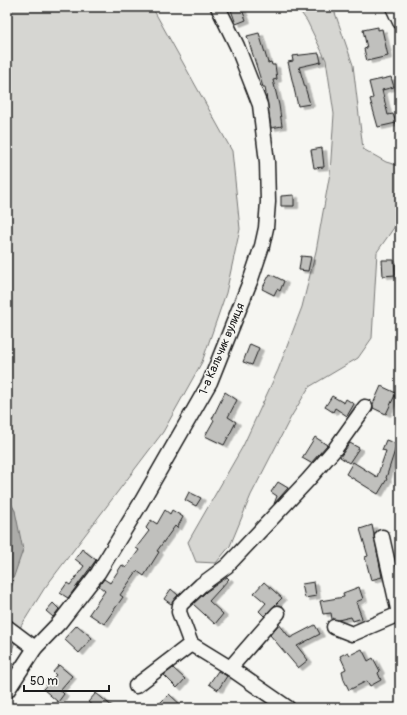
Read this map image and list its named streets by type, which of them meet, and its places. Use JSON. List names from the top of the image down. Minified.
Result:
{"streets":{"street":["1-а Кальчик вулиця"]},"scale_bar":"50 m"}
